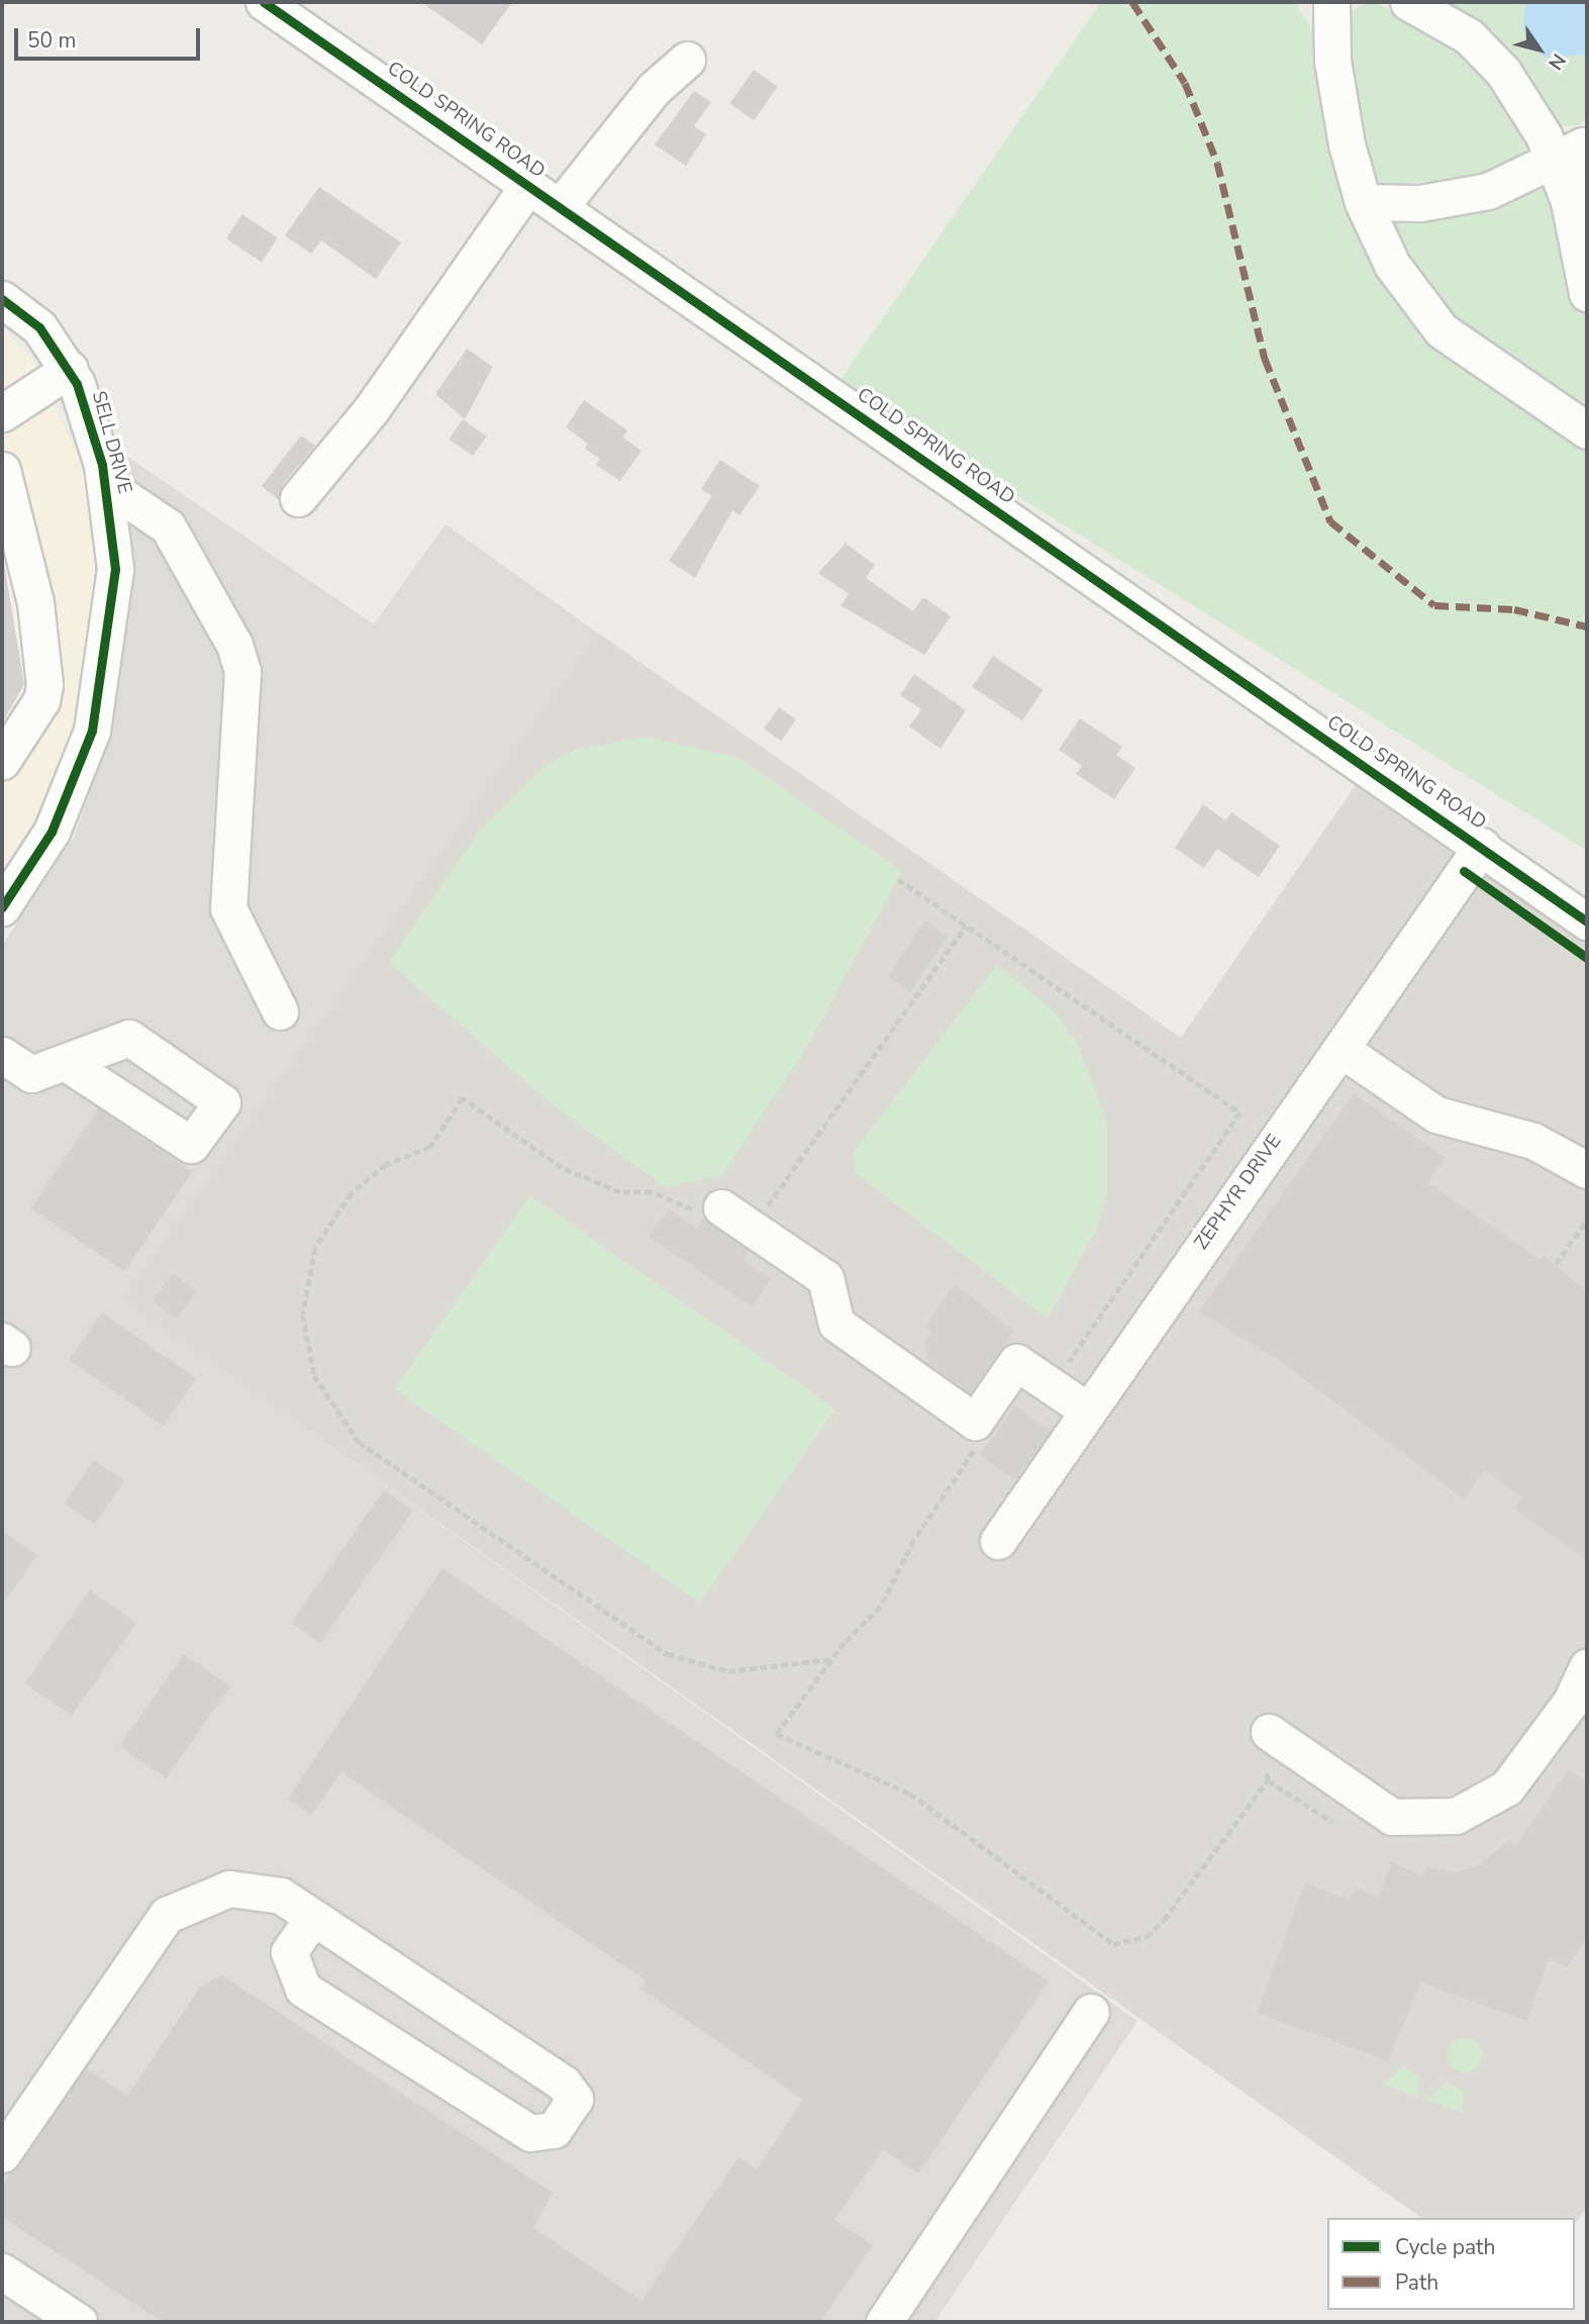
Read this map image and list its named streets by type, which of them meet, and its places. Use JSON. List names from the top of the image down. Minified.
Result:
{"streets":{"street":["COLD SPRING ROAD","SELL DRIVE","ZEPHYR DRIVE"]},"crossings":[["COLD SPRING ROAD","ZEPHYR DRIVE"]],"legend":["Cycle path","Path"],"scale_bar":"50 m","north":"bottom right"}
